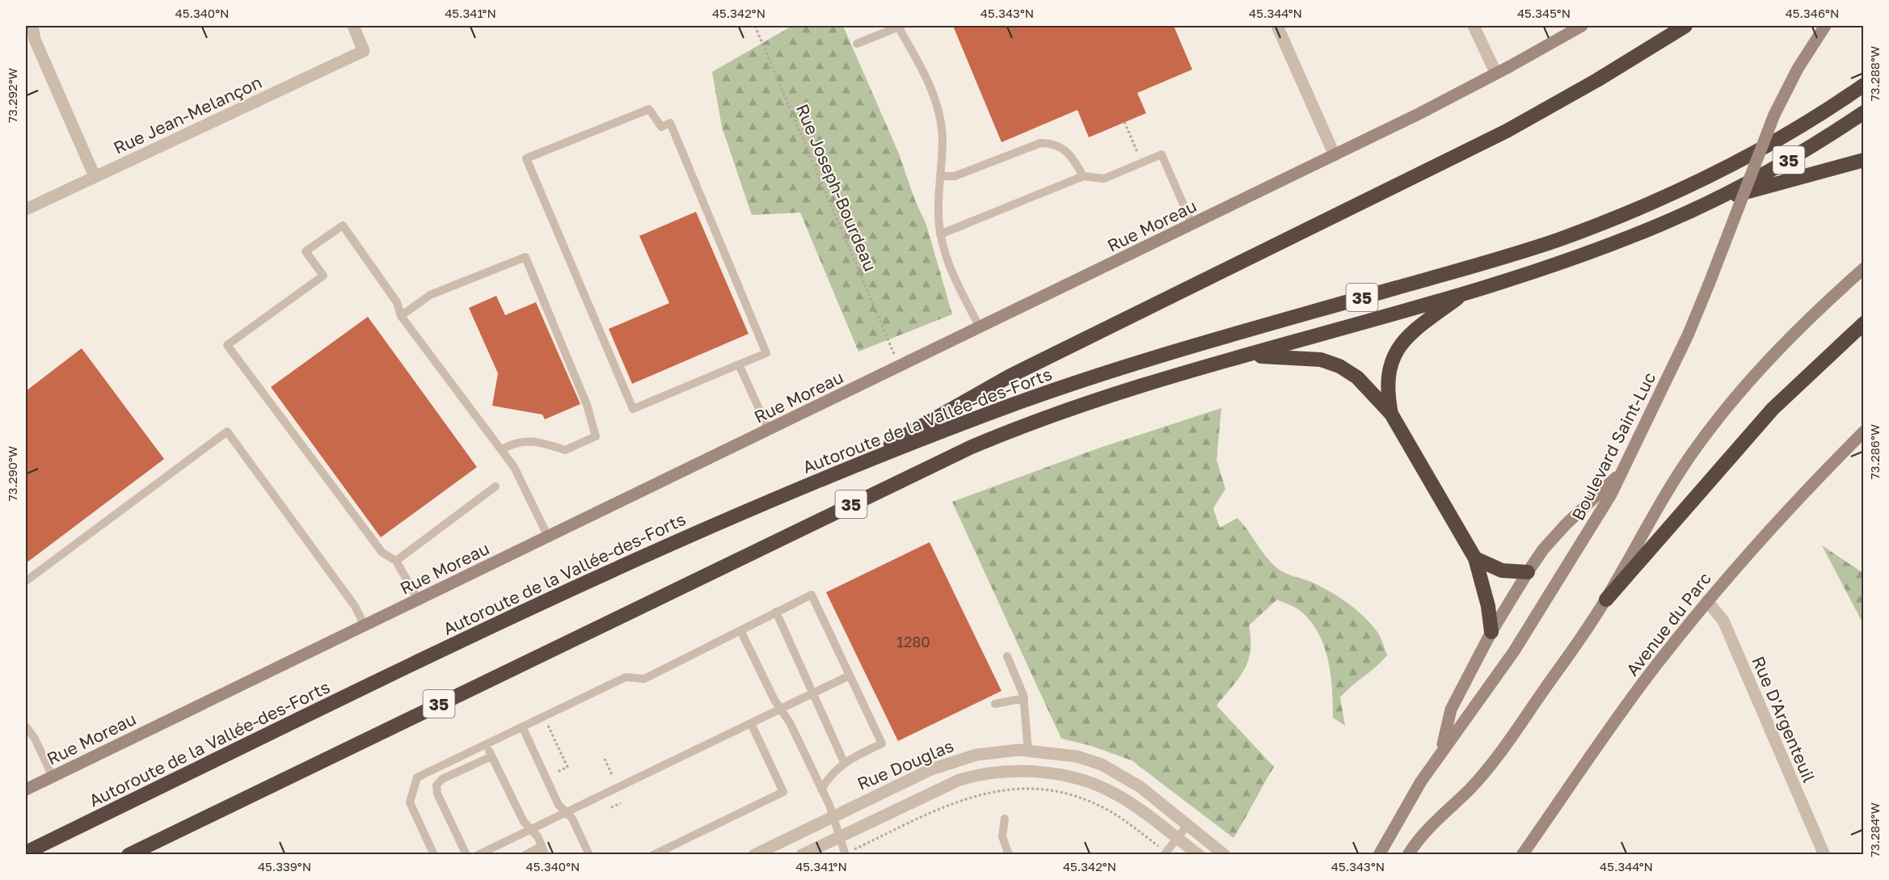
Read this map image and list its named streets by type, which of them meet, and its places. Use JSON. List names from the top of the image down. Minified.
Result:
{"streets":{"highway":["35","Autoroute de la Vallée-des-Forts"],"street":["Rue Jean-Melançon","Rue Moreau","Boulevard Saint-Luc","Avenue du Parc","Rue D'Argenteuil","Rue Douglas"],"path":["Rue Joseph-Bourdeau"]},"crossings":[["Avenue du Parc","Rue D'Argenteuil"]],"house_numbers":["1280"],"coordinates":["45.340°N","45.341°N","45.342°N","45.343°N","45.344°N","45.345°N","45.346°N","73.288°W","73.292°W","73.286°W","73.290°W","73.284°W","45.339°N"]}
